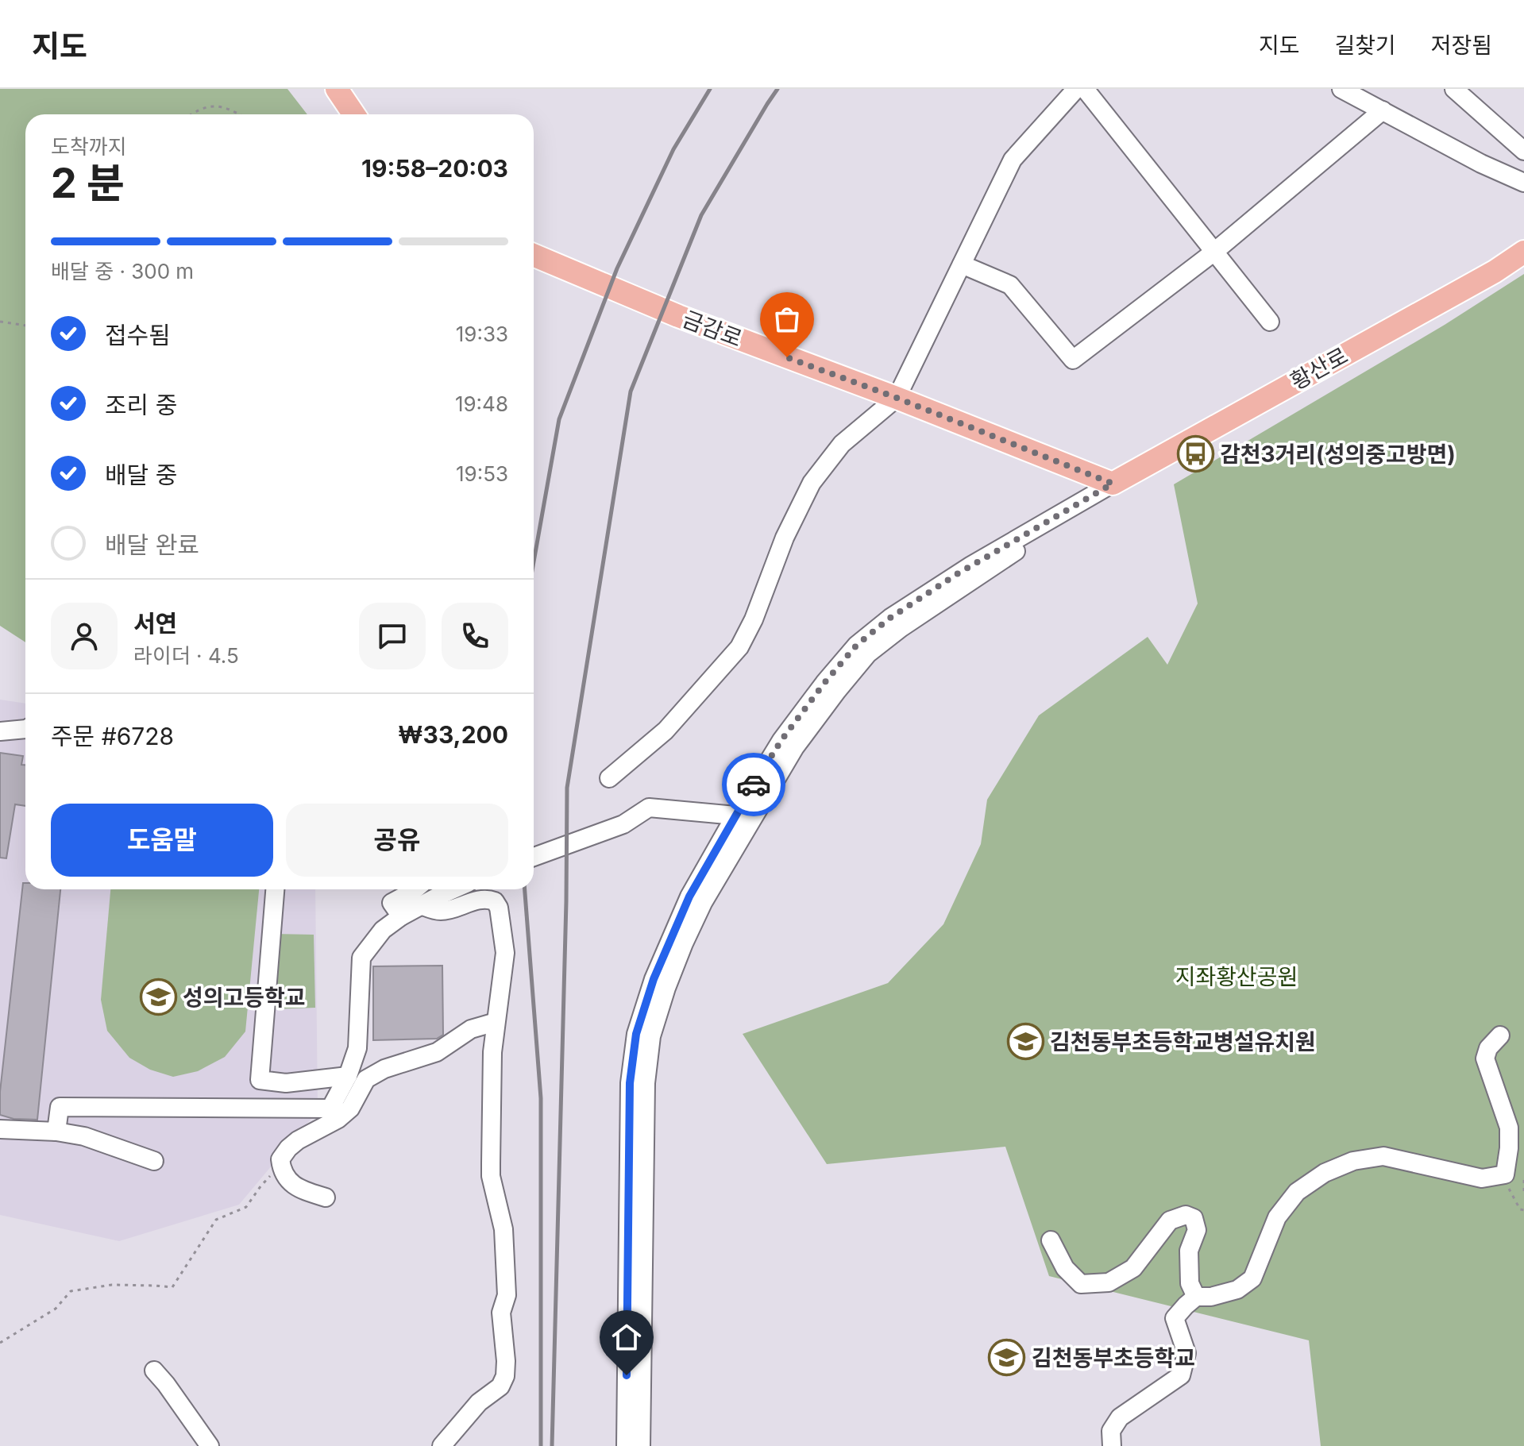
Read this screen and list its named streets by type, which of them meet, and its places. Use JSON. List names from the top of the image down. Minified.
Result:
{"streets":{"main road":["금감로","황산로"]},"crossings":[["금감로","황산로"]],"parks":["지좌황산공원"],"places":{"bus stop":["감천3거리(성의중고방면)"],"school or university":["성의고등학교","김천동부초등학교병설유치원","김천동부초등학교"]},"page":{"header":"지도","nav":["지도","길찾기","저장됨"],"heading":["2 분","도착까지","19:58–20:03"],"panel":["서연","라이더 · 4.5","주문 #6728","₩33,200"],"bar":"배달 중 · 300 m","list":[["접수됨","19:33"],["조리 중","19:48"],["배달 중","19:53"],"배달 완료"],"buttons":["도움말","공유"]}}
